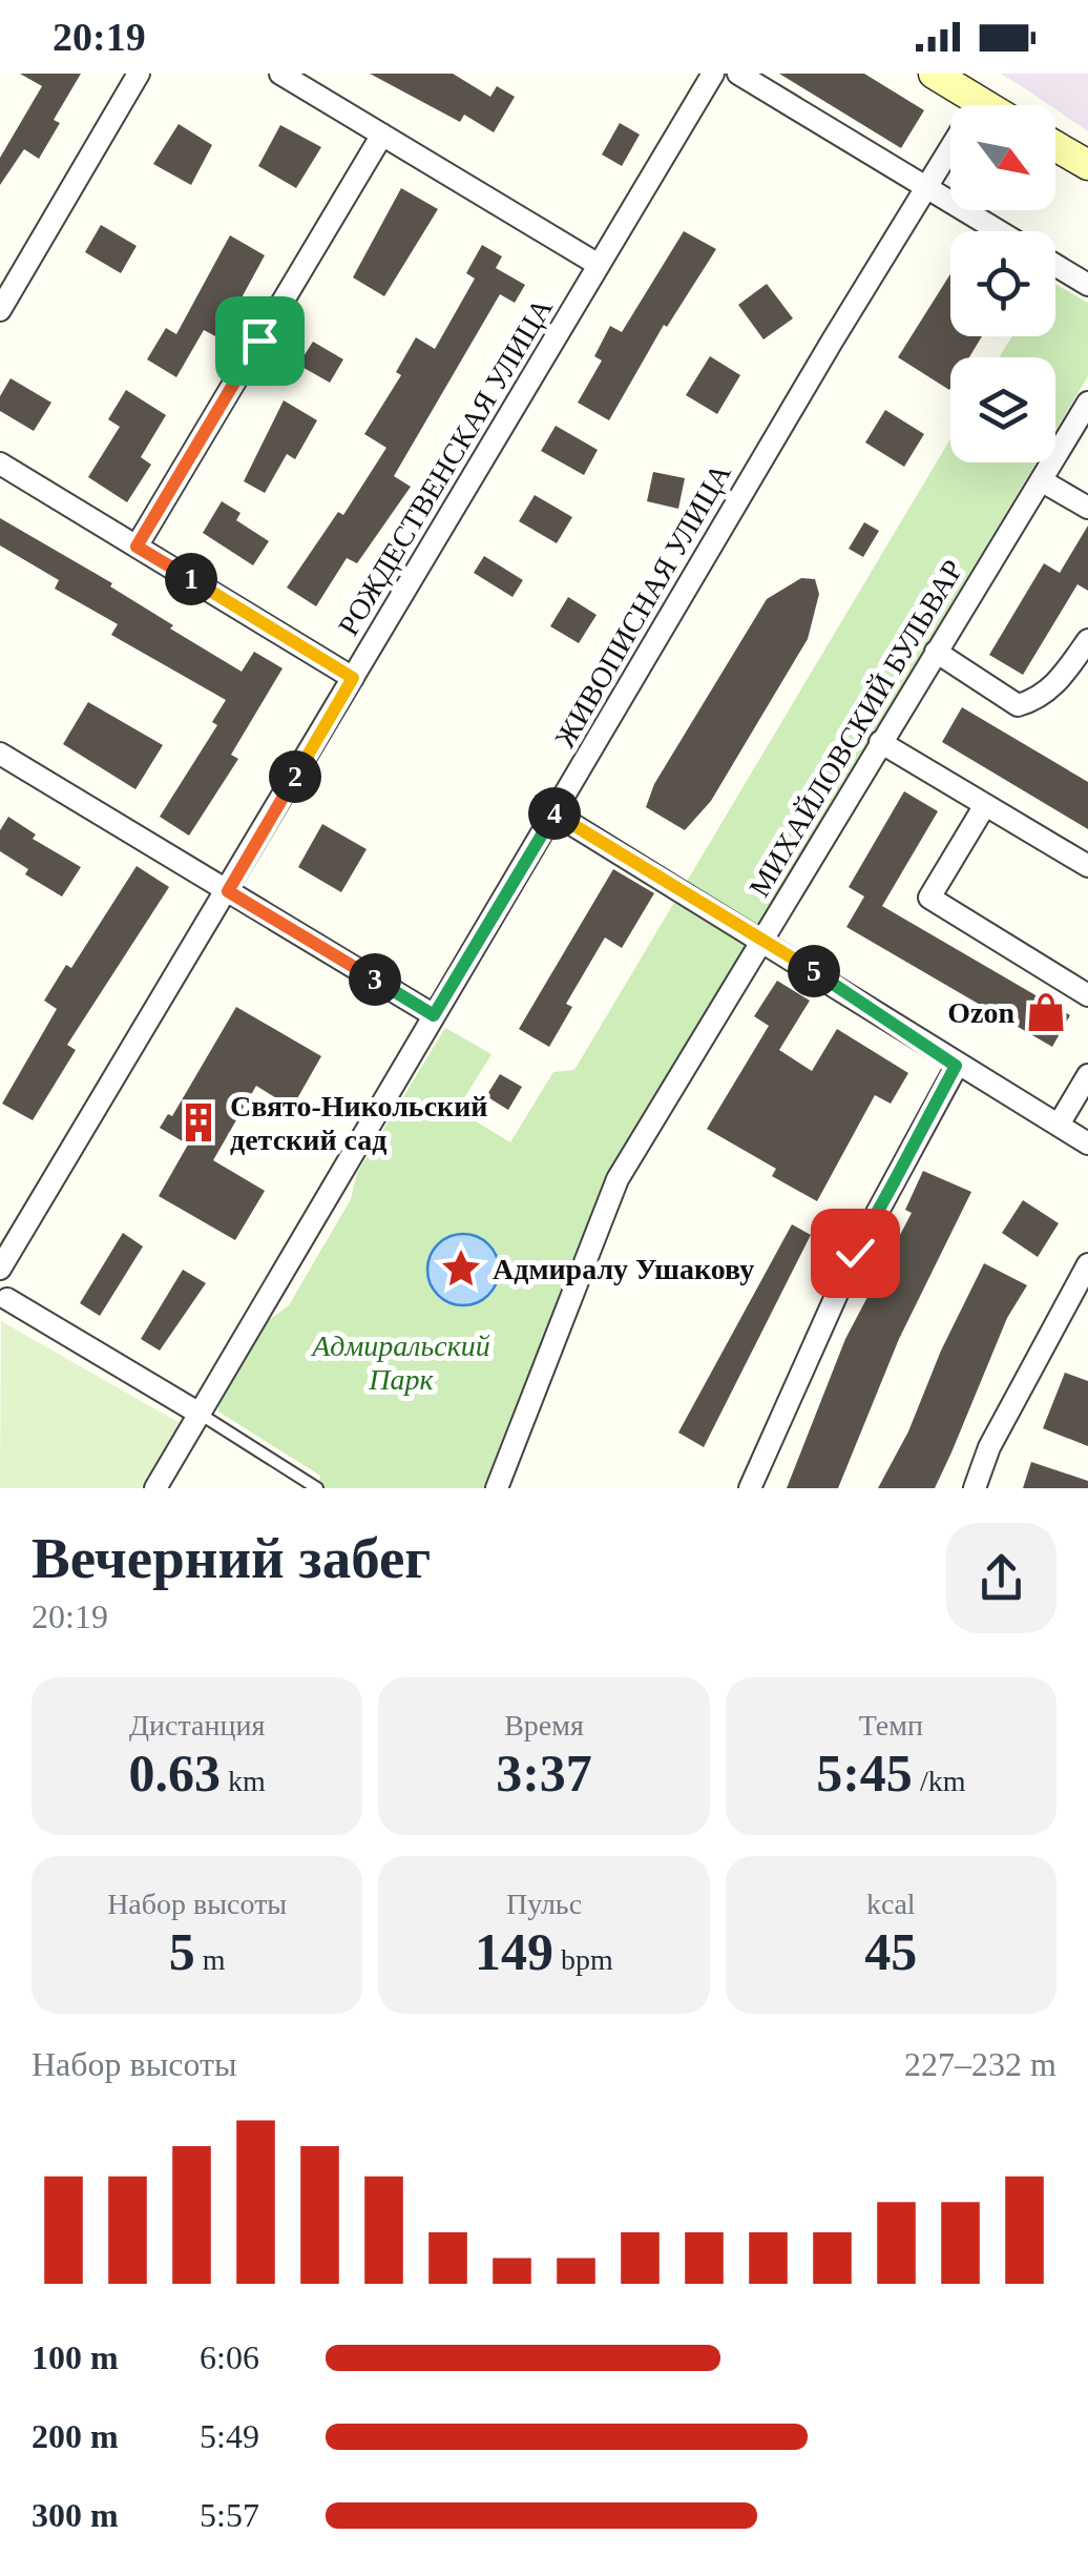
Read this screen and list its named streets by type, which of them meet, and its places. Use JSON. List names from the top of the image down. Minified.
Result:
{"streets":{"street":["РОЖДЕСТВЕНСКАЯ УЛИЦА","ЖИВОПИСНАЯ УЛИЦА","МИХАЙЛОВСКИЙ БУЛЬВАР"]},"parks":["Адмиральский Парк"],"places":{"shop":["Ozon"],"building":["Свято-Никольский детский сад"],"place":["Адмиралу Ушакову"]},"north":"bottom right","page":{"status":"20:19","pins":["1","2","4","5","3"],"heading":["Вечерний забег","20:19"],"stats":[["Дистанция","0.63 km"],["Время","3:37"],["Темп","5:45 /km"],["Набор высоты","5 m"],["Пульс","149 bpm"],["kcal","45"]],"chart":["Набор высоты","227–232 m"],"list":[{"name":"100 m","note":"6:06"},{"name":"200 m","note":"5:49"},{"name":"300 m","note":"5:57"}]}}
